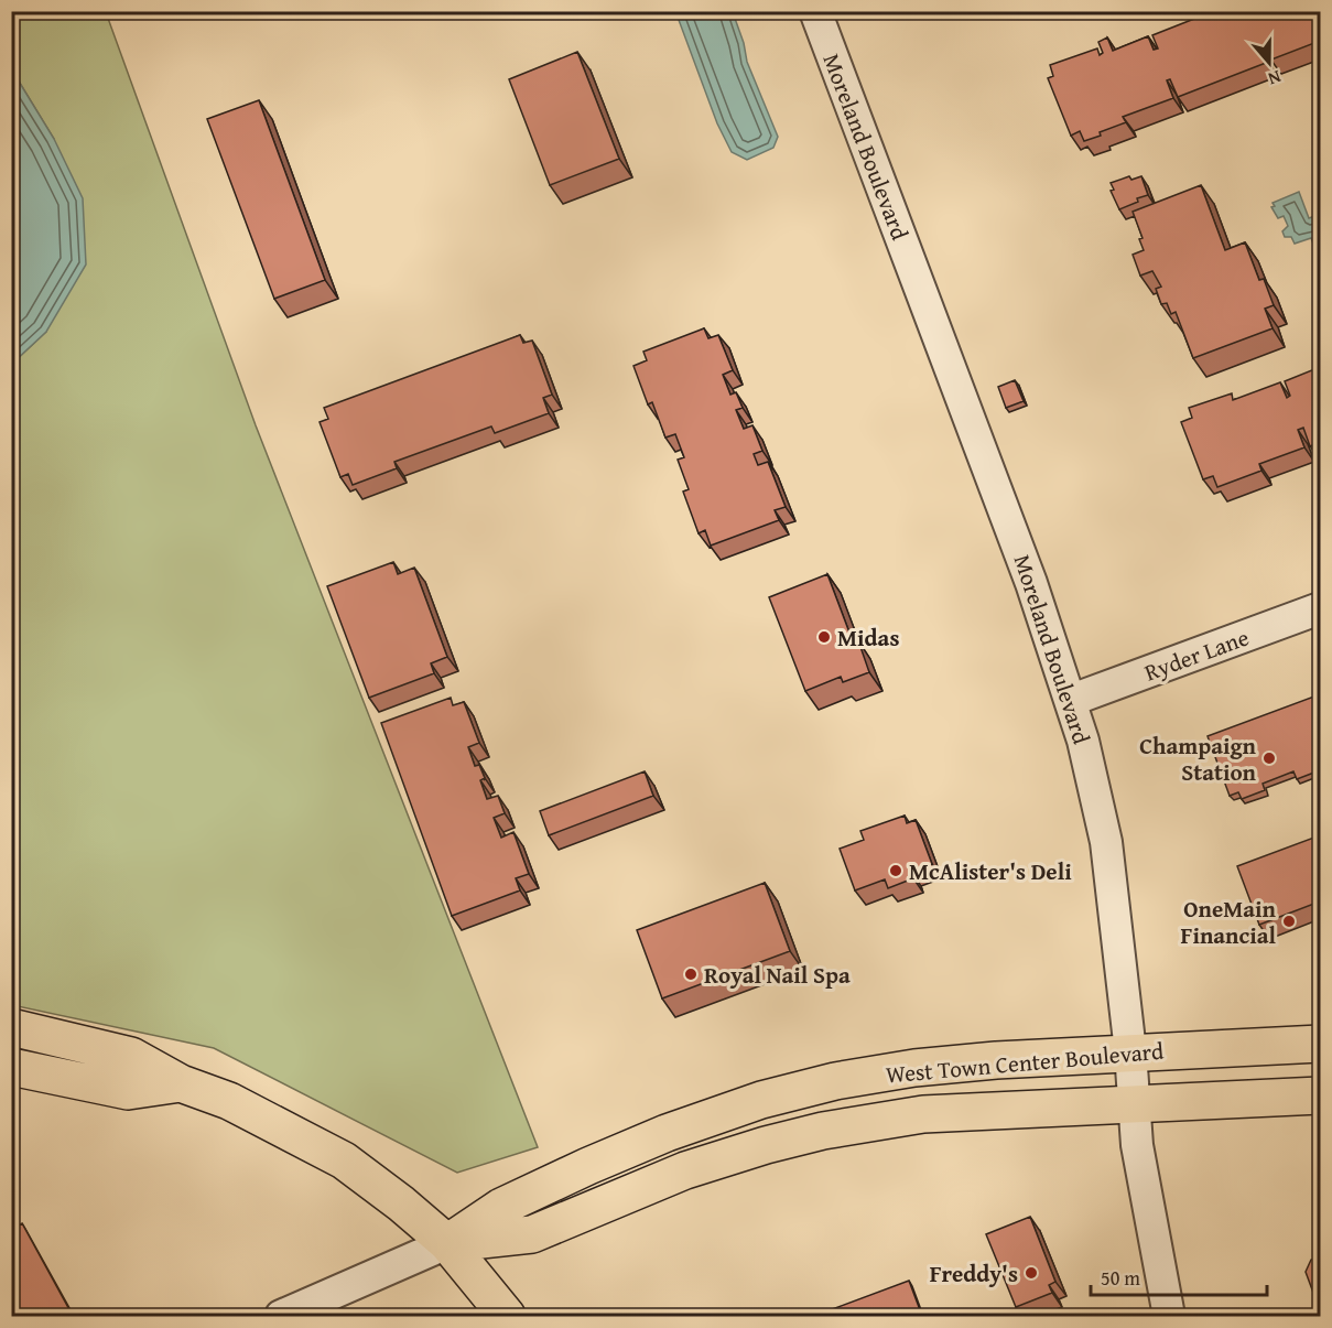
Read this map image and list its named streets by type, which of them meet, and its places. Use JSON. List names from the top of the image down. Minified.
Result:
{"streets":{"main road":["West Town Center Boulevard"],"street":["Moreland Boulevard","Ryder Lane"]},"crossings":[["Moreland Boulevard","Ryder Lane"],["Moreland Boulevard","West Town Center Boulevard"]],"places":["Midas","Champaign Station","McAlister's Deli","OneMain Financial","Royal Nail Spa","Freddy's"],"scale_bar":"50 m","north":"bottom"}
